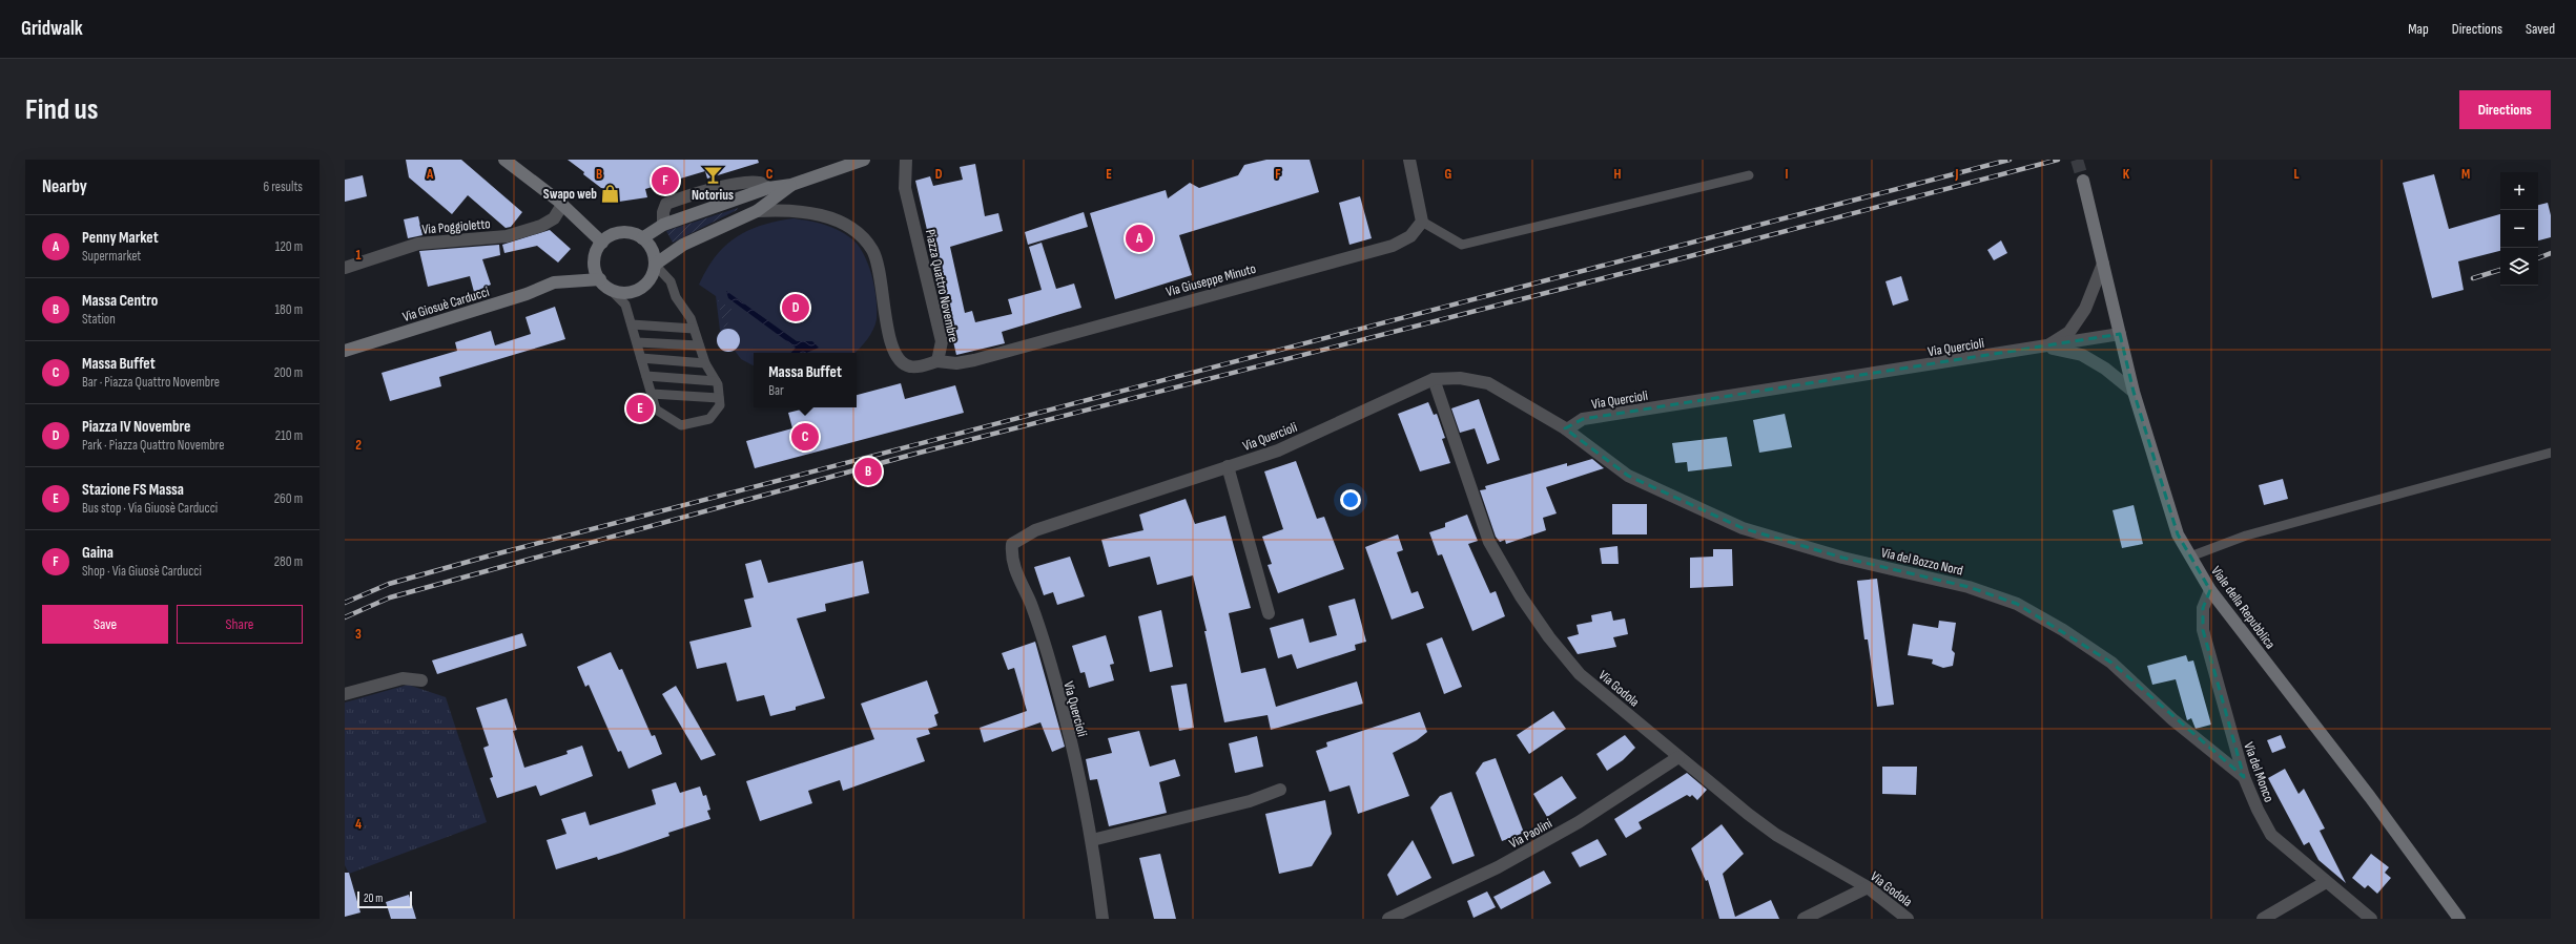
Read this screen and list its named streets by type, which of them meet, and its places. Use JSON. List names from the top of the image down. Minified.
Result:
{"streets":{"main road":["Via Giosuè Carducci","Viale della Repubblica"],"street":["Via Poggioletto","Via Giuseppe Minuto","Piazza Quattro Novembre","Via Quercioli","Via del Bozzo Nord","Via Godola","Via del Monco","Via Paolini"]},"crossings":[["Via Giuseppe Minuto","Piazza Quattro Novembre"],["Via Quercioli","Via del Bozzo Nord"],["Via Quercioli","Viale della Repubblica"],["Via Quercioli","Via Godola"],["Via del Bozzo Nord","Via del Monco"],["Viale della Repubblica","Via del Monco"],["Via Godola","Via Paolini"]],"places":{"bar":["Notorius"],"shop":["Swapo web"]},"scale_bar":"20 m","page":{"header":"Gridwalk","nav":["Map","Directions","Saved"],"buttons":["Directions",["Save","Share"]],"title":"Find us","heading":["Nearby","6 results"],"pins":["F","A","D","E","C","B"],"map_buttons":["+","−"],"list":[{"mark":"A","name":"Penny Market","note":"Supermarket","value":"120 m"},{"mark":"B","name":"Massa Centro","note":"Station","value":"180 m"},{"mark":"C","name":"Massa Buffet","note":"Bar · Piazza Quattro Novembre","value":"200 m"},{"mark":"D","name":"Piazza IV Novembre","note":"Park · Piazza Quattro Novembre","value":"210 m"},{"mark":"E","name":"Stazione FS Massa","note":"Bus stop · Via Giuosè Carducci","value":"260 m"},{"mark":"F","name":"Gaina","note":"Shop · Via Giuosè Carducci","value":"280 m"}],"popup":["Massa Buffet","Bar"],"scale":"20 m"},"grid":{"columns":["A","B","C","D","E","F","G","H","I","J","K","L","M"],"rows":["1","2","3","4"]}}
